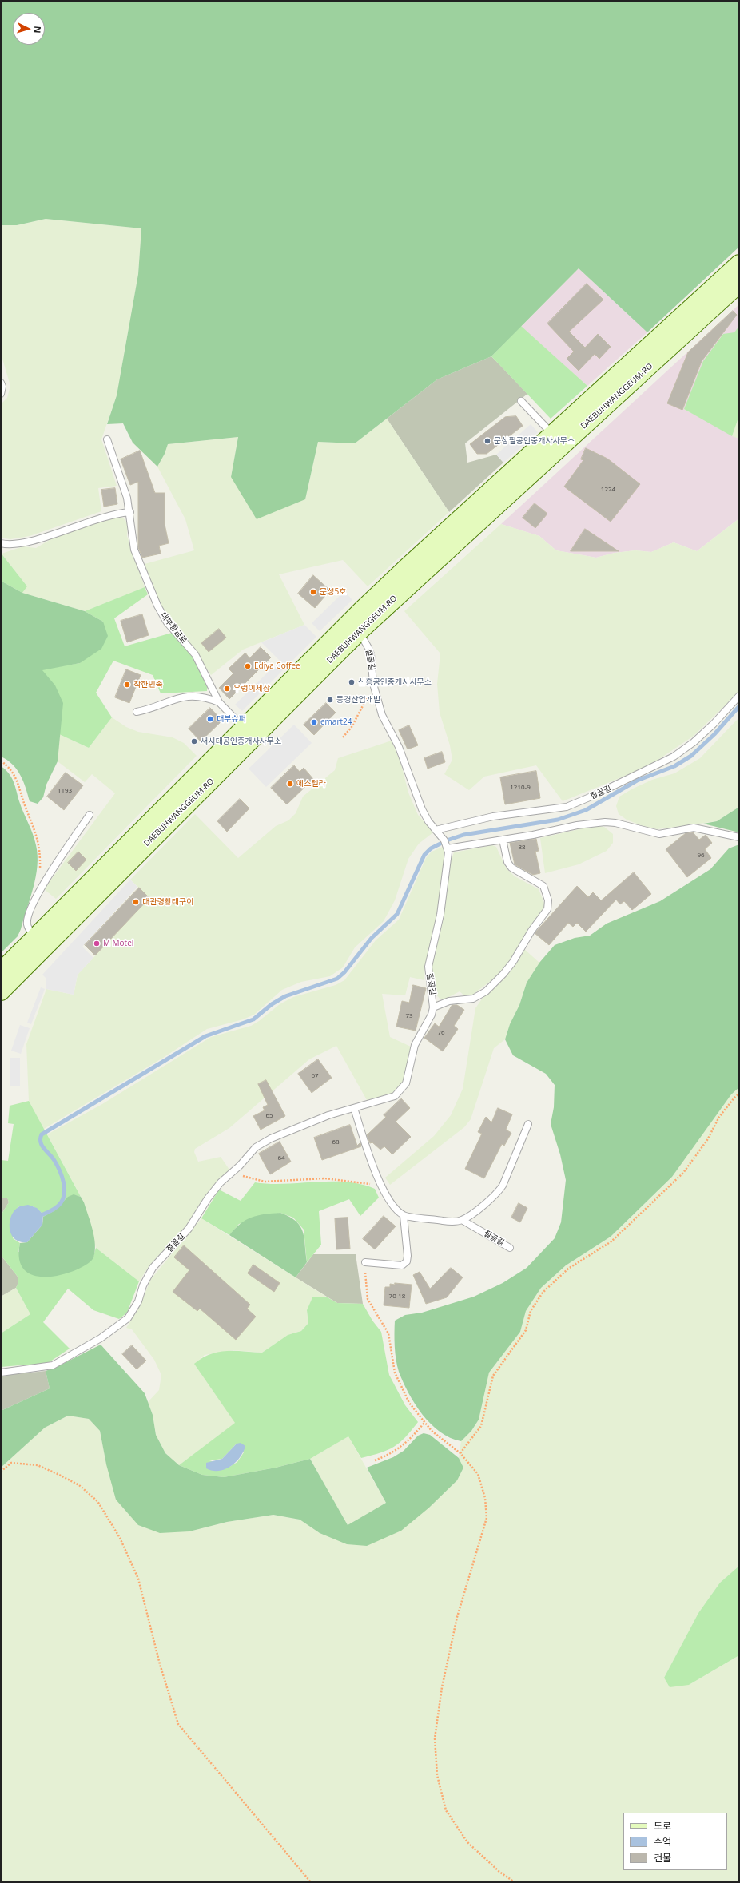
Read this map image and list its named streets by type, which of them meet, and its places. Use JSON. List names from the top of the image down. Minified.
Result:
{"streets":{"main road":["DAEBUHWANGGEUM-RO"],"lane":["대부황금로","절골길"]},"crossings":[["DAEBUHWANGGEUM-RO","대부황금로"],["DAEBUHWANGGEUM-RO","절골길"]],"places":["문상필공인중개사사무소","문성5호","Ediya Coffee","신흥공인중개사사무소","착한민족","우렁이세상","동경산업개발","대부슈퍼","emart24","새시대공인중개사사무소","에스텔라","대관령황태구이","M Motel"],"house_numbers":["1224","1210-9","1193","88","96","73","76","67","65","68","64","70-18"],"legend":["도로","수역","건물"],"north":"right"}
